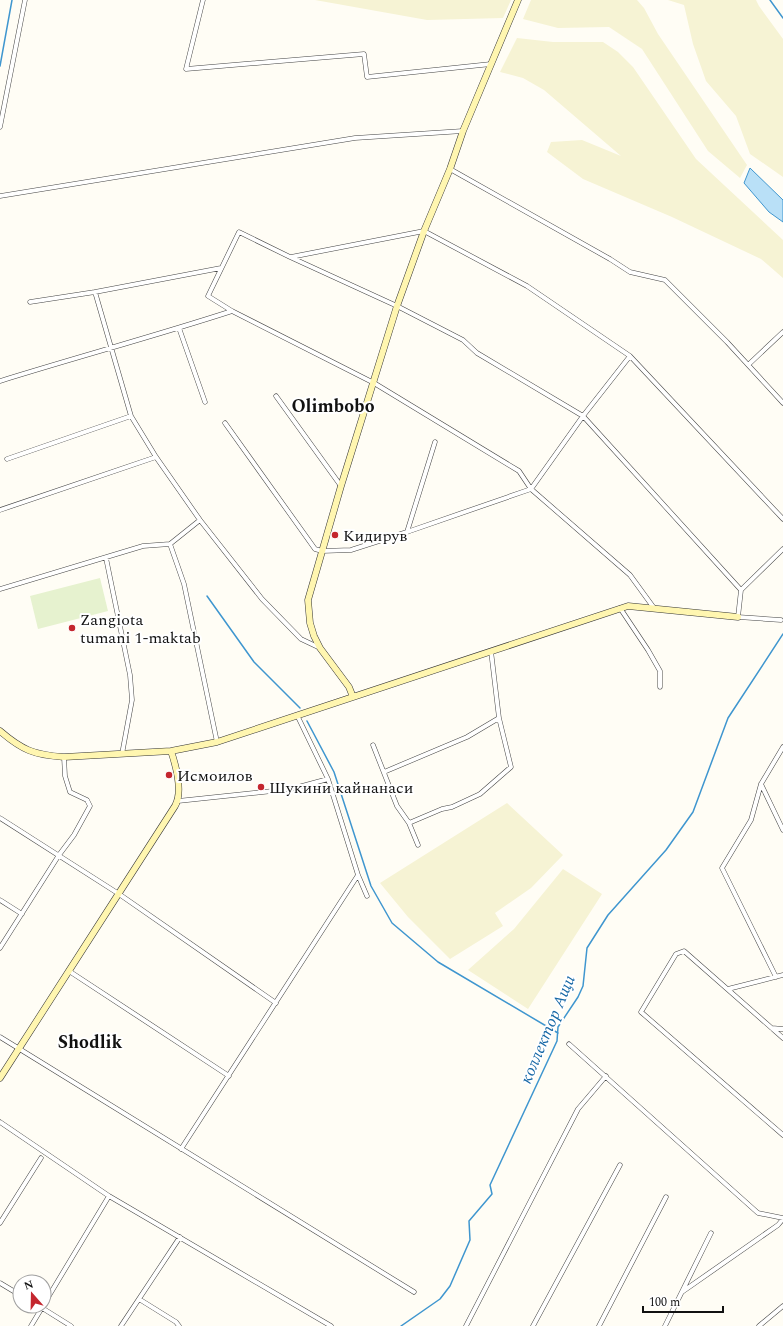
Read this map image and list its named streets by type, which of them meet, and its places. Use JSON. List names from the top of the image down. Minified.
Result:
{"districts":["Olimbobo","Shodlik"],"water":["коллектор Ащи"],"places":["Кидирув","Zangiota tumani 1-maktab","Исмоилов","Шукини кайнанаси"],"scale_bar":"100 m","north":"top"}
